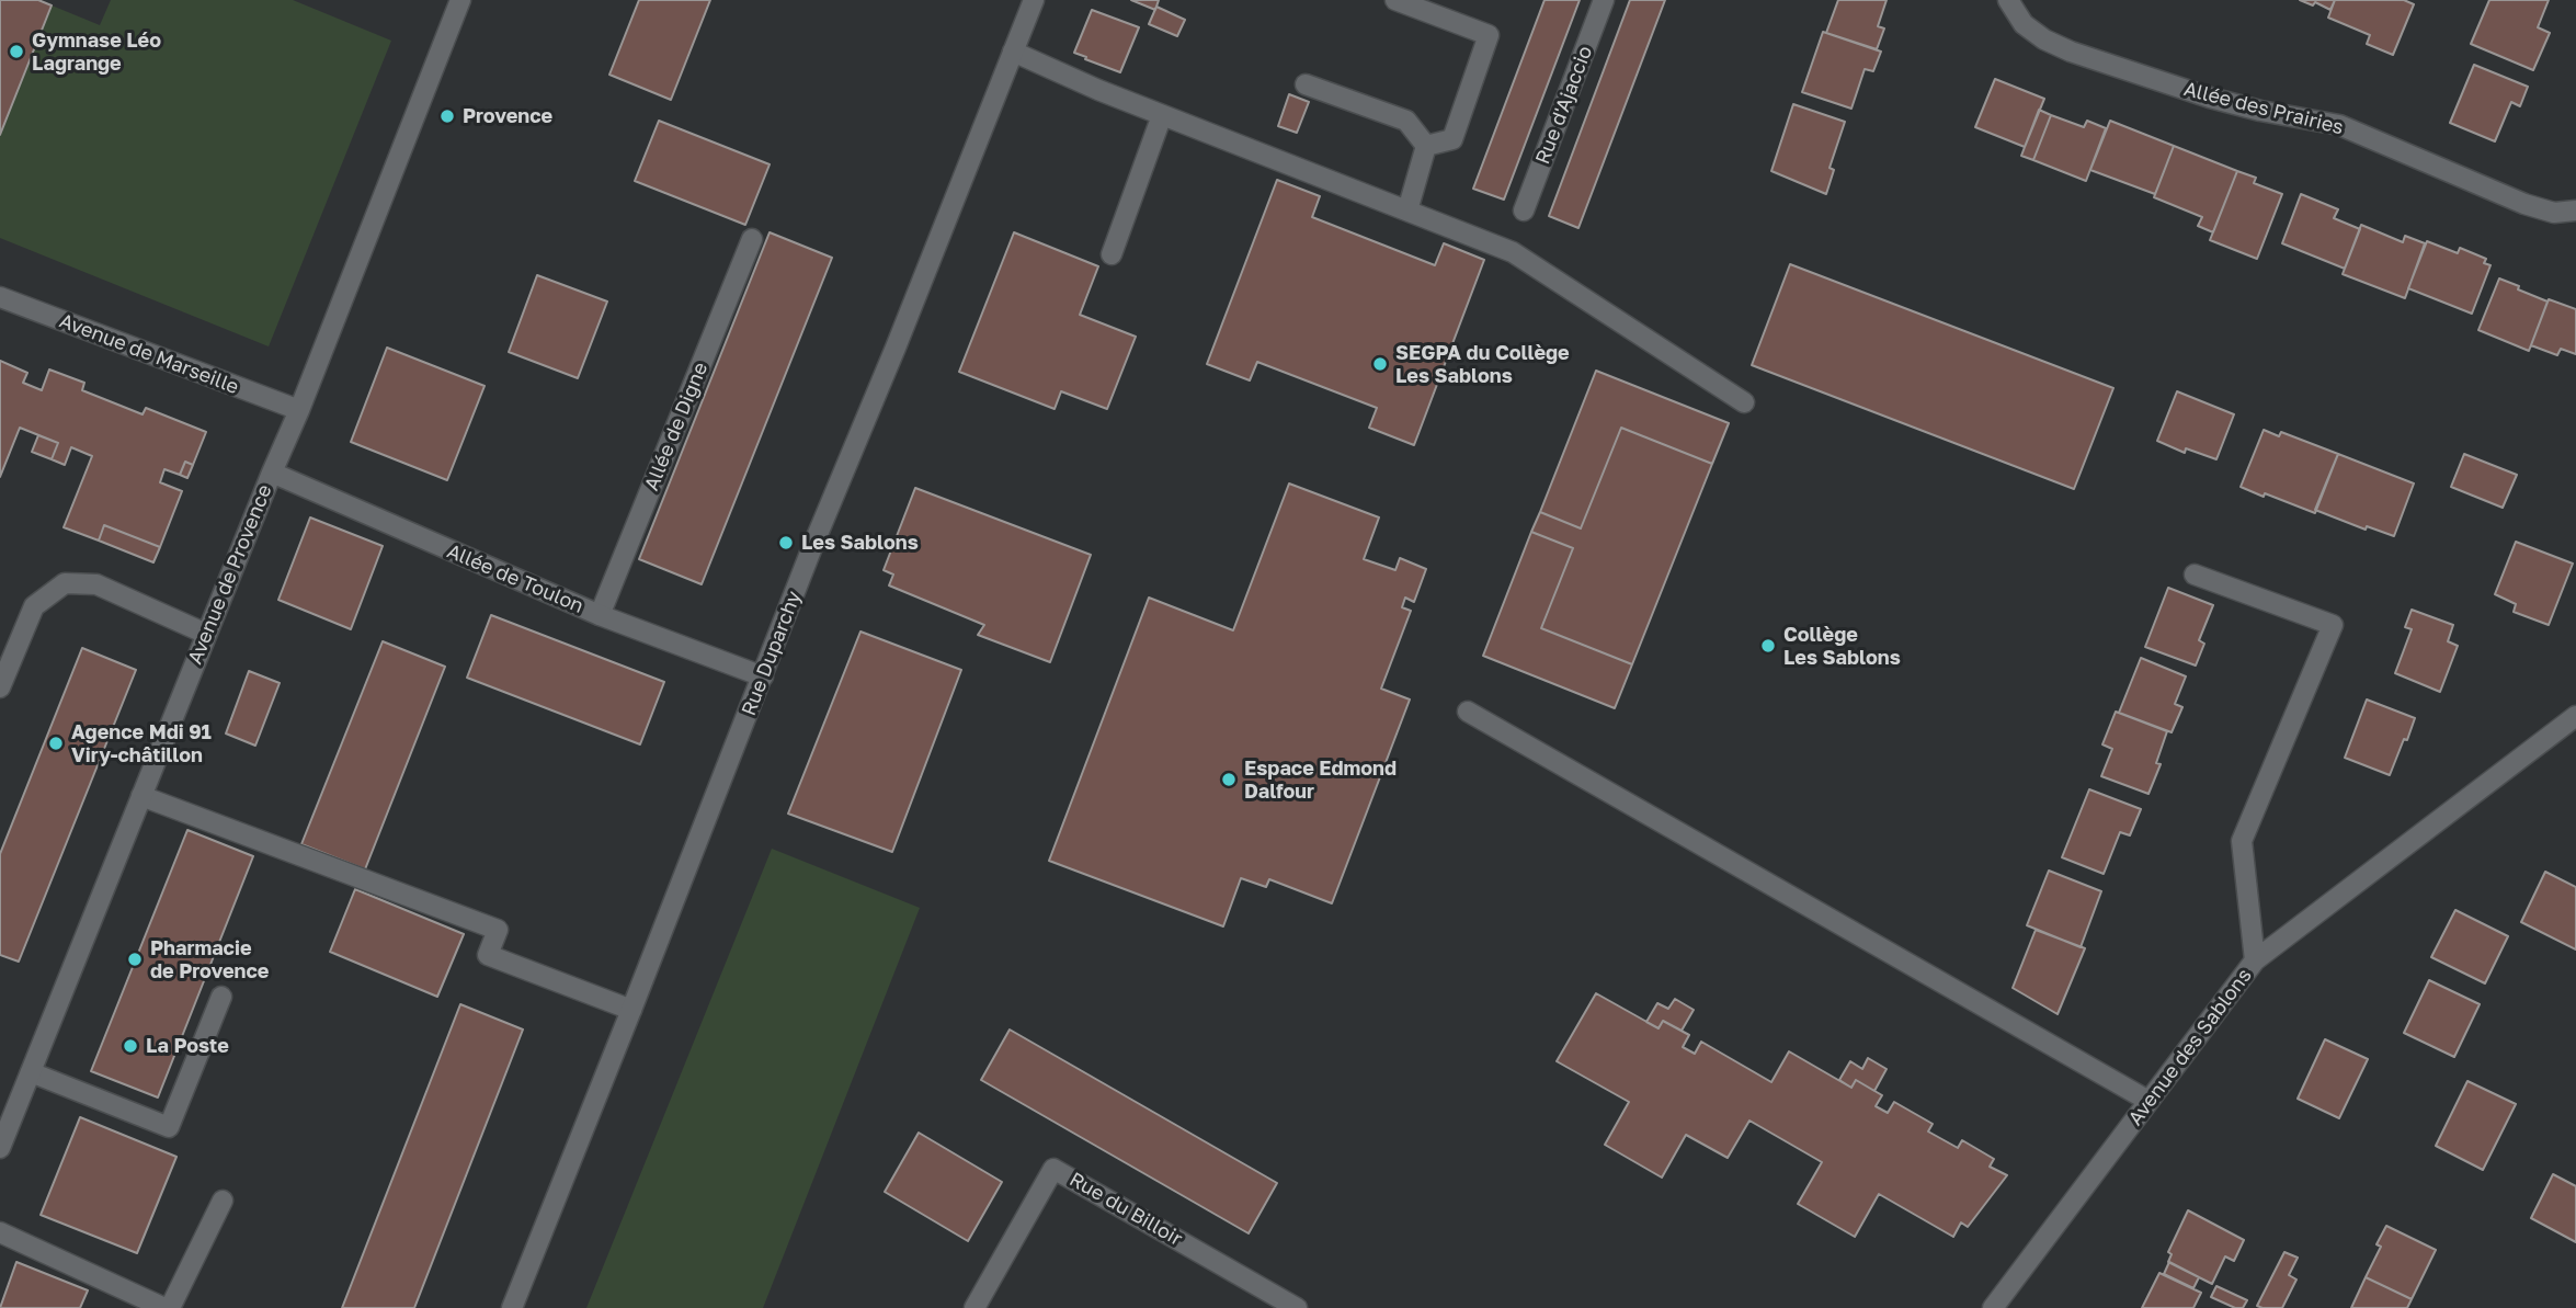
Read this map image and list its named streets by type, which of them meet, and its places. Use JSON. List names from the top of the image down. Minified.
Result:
{"streets":{"street":["Rue d'Ajaccio","Allée des Prairies","Avenue de Marseille","Allée de Digne","Avenue de Provence","Allée de Toulon","Rue Duparchy","Avenue des Sablons","Rue du Billoir"]},"crossings":[["Avenue de Marseille","Avenue de Provence"],["Allée de Digne","Allée de Toulon"],["Avenue de Provence","Allée de Toulon"],["Allée de Toulon","Rue Duparchy"]],"places":["Gymnase Léo Lagrange","Provence","SEGPA du Collège Les Sablons","Les Sablons","Collège Les Sablons","Agence Mdi 91 Viry-châtillon","Espace Edmond Dalfour","Pharmacie de Provence","La Poste"]}
